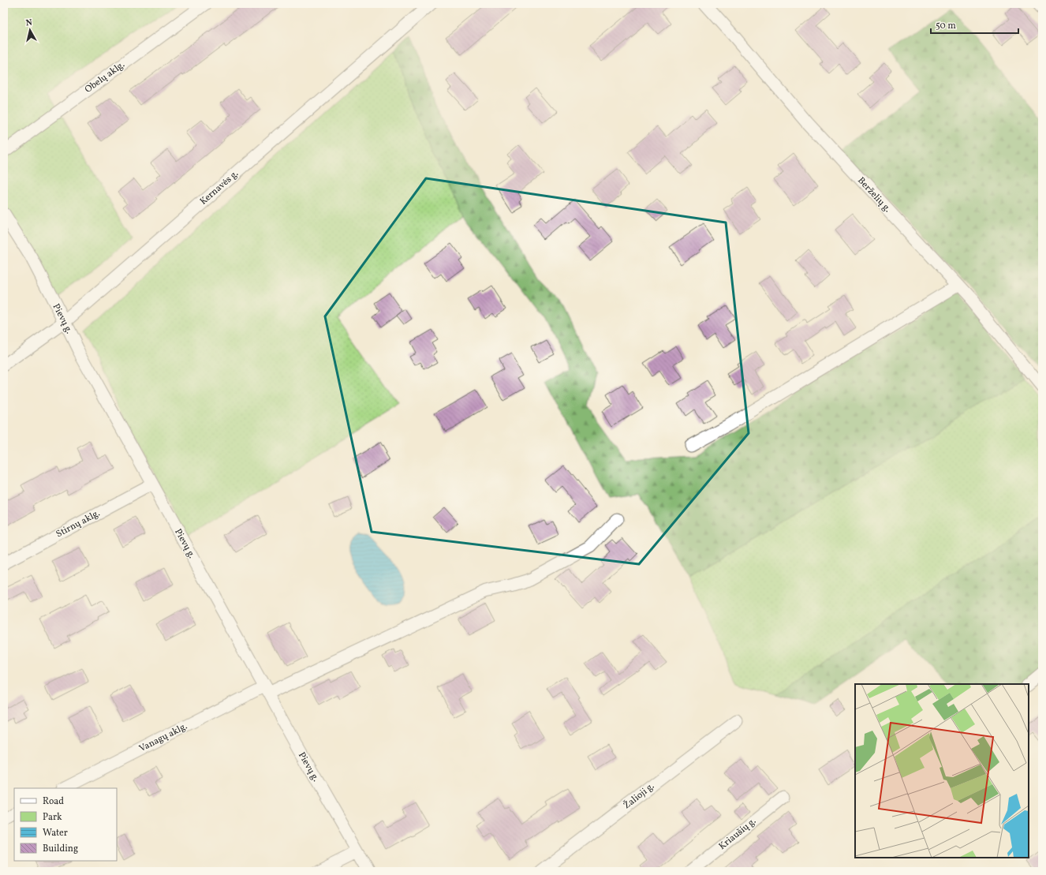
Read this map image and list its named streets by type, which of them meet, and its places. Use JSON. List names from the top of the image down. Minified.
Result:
{"streets":{"street":["Obelų aklg.","Kernavės g.","Berželių g.","Pievų g.","Stirnų aklg.","Vanagų aklg.","Žalioji g.","Kriaušių g."]},"crossings":[["Kernavės g.","Pievų g."],["Pievų g.","Stirnų aklg."],["Pievų g.","Vanagų aklg."]],"legend":["Road","Park","Water","Building"],"scale_bar":"50 m","north":"top"}
